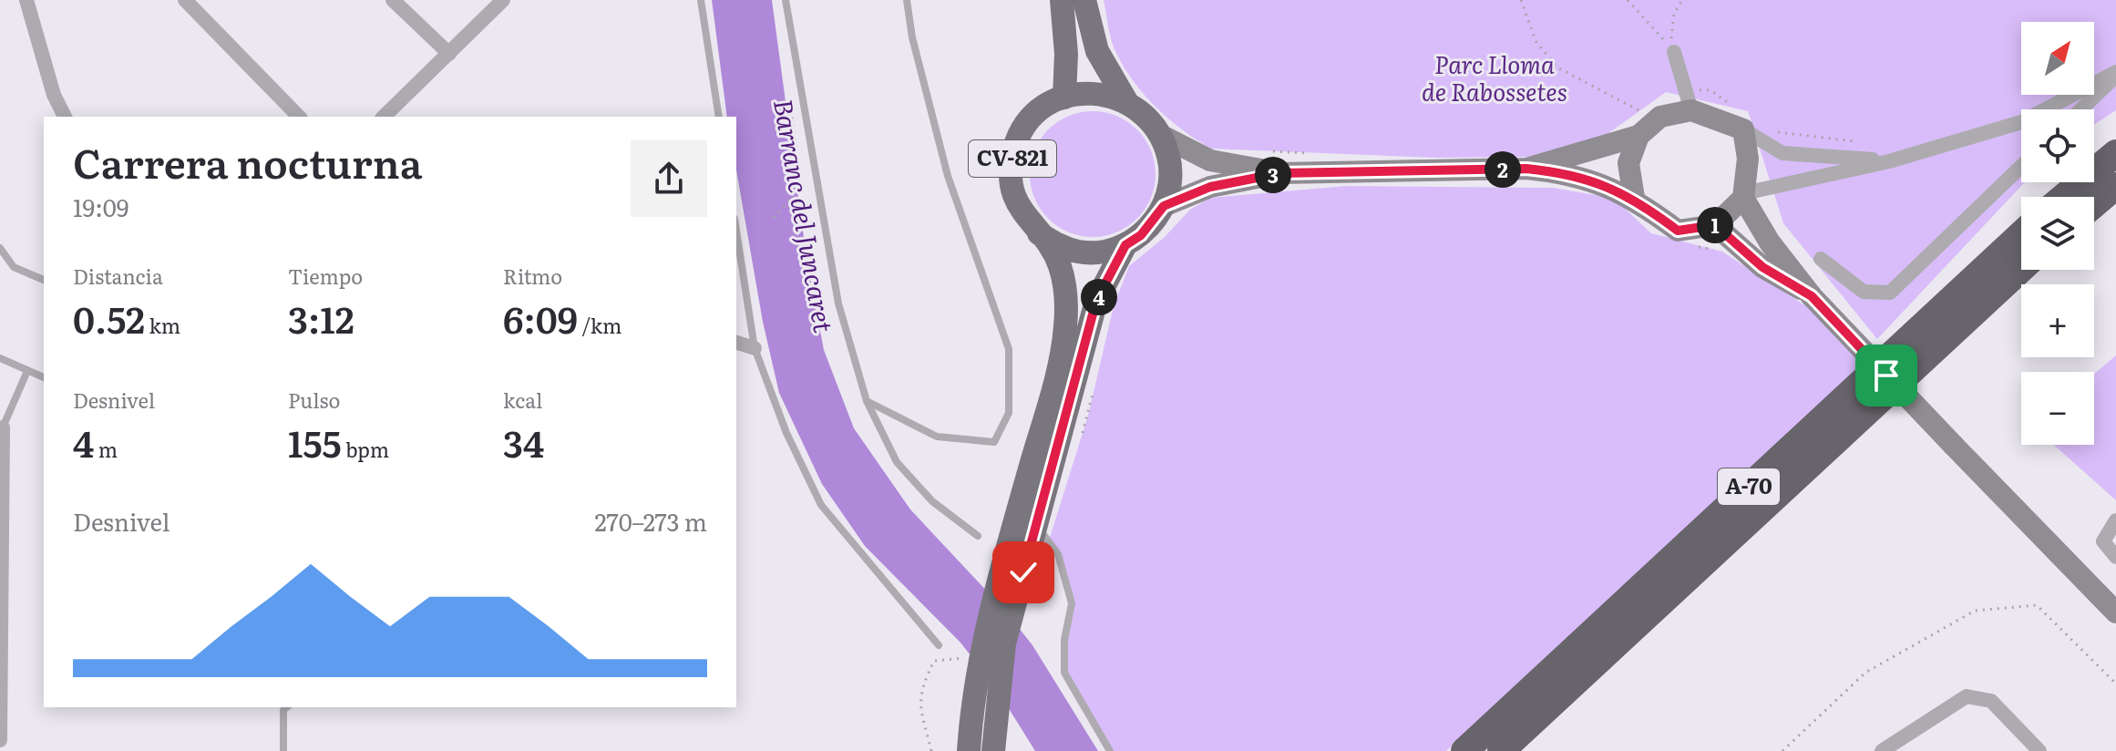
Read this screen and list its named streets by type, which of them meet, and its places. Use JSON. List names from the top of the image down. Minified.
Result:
{"streets":{"highway":["A-70"],"main road":["CV-821"]},"water":["Barranc del Juncaret"],"parks":["Parc Lloma de Rabossetes"],"north":"top right","page":{"map_buttons":["+","−"],"heading":["Carrera nocturna","19:09"],"pins":["2","3","1","4"],"stats":[["Distancia","0.52 km"],["Tiempo","3:12"],["Ritmo","6:09 /km"],["Desnivel","4 m"],["Pulso","155 bpm"],["kcal","34"]],"chart":["Desnivel","270–273 m"]}}
